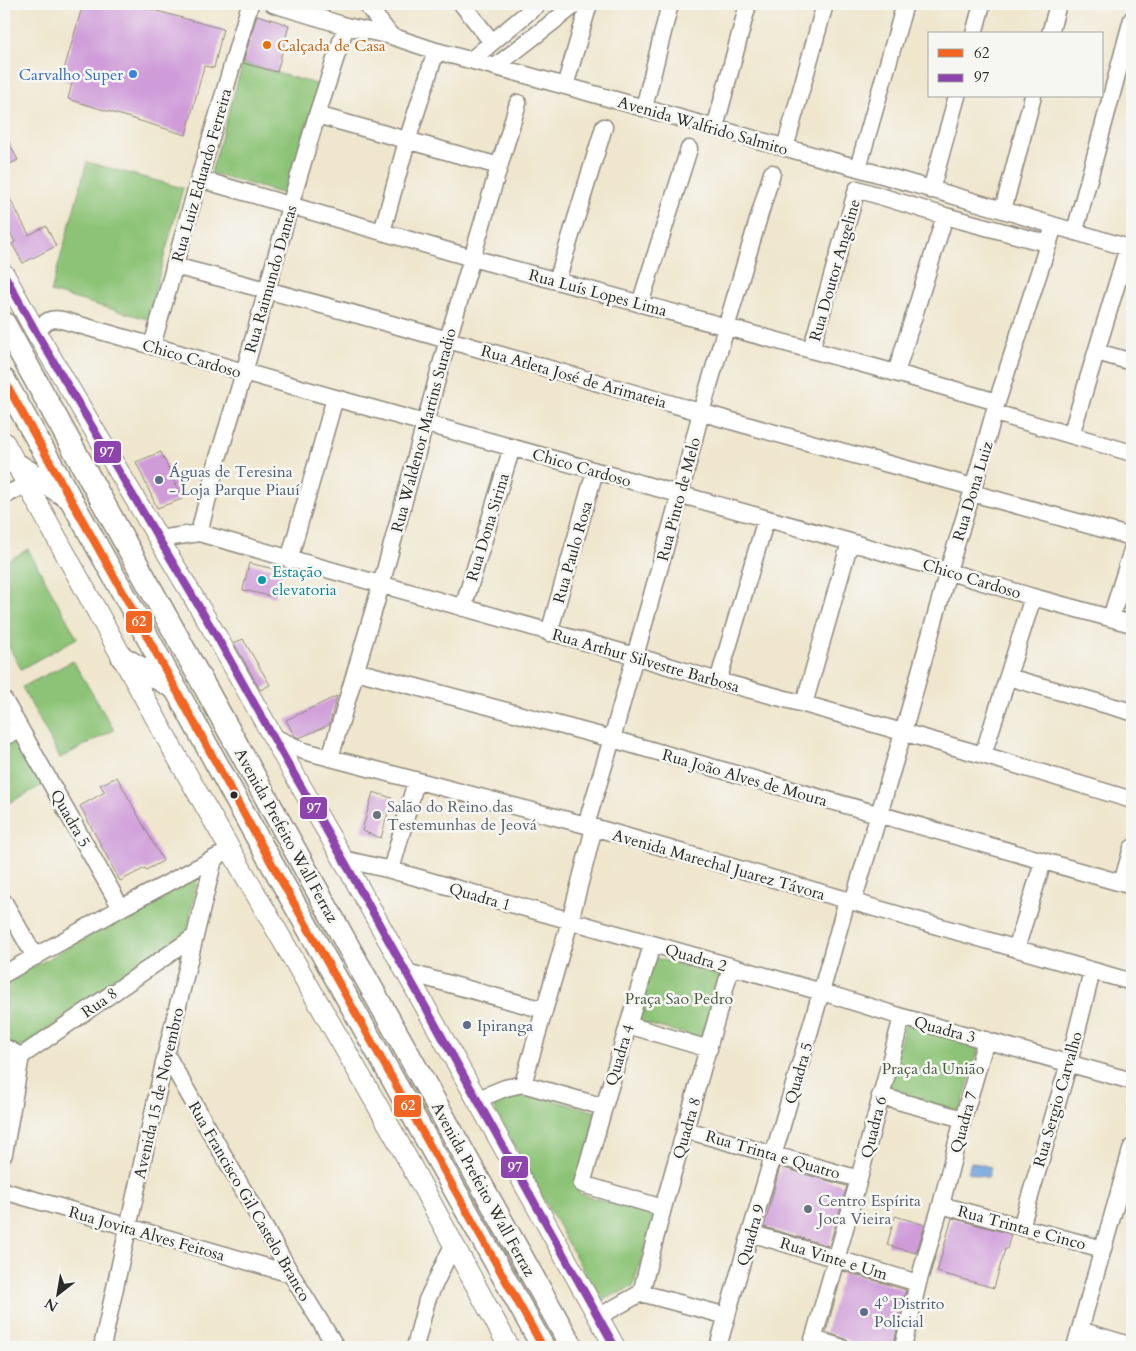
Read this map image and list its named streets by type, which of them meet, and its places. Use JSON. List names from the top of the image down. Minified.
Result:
{"streets":{"highway":["Avenida Prefeito Wall Ferraz"],"street":["Avenida Walfrido Salmito","Rua Luiz Eduardo Ferreira","Rua Doutor Angeline","Rua Raimundo Dantas","Rua Luís Lopes Lima","Chico Cardoso","Rua Atleta José de Arimateia","Rua Waldenor Martins Suradio","Rua Dona Luiz","Rua Pinto de Melo","Rua Dona Sirina","Rua Paulo Rosa","Rua Arthur Silvestre Barbosa","Rua João Alves de Moura","Quadra 5","Avenida Marechal Juarez Távora","Quadra 1","Quadra 2","Rua 8","Quadra 3","Quadra 4","Avenida 15 de Novembro","Rua Sergio Carvalho","Quadra 7","Quadra 6","Quadra 8","Rua Trinta e Quatro","Rua Francisco Gil Castelo Branco","Rua Trinta e Cinco","Rua Jovita Alves Feitosa","Quadra 9","Rua Vinte e Um"]},"crossings":[["Avenida Walfrido Salmito","Rua Raimundo Dantas"],["Avenida Walfrido Salmito","Rua Dona Luiz"],["Rua Luiz Eduardo Ferreira","Rua Luís Lopes Lima"],["Rua Luiz Eduardo Ferreira","Chico Cardoso"],["Rua Luiz Eduardo Ferreira","Rua Atleta José de Arimateia"],["Rua Doutor Angeline","Rua Luís Lopes Lima"],["Rua Raimundo Dantas","Rua Luís Lopes Lima"],["Rua Raimundo Dantas","Chico Cardoso"],["Rua Raimundo Dantas","Rua Atleta José de Arimateia"],["Rua Raimundo Dantas","Rua Arthur Silvestre Barbosa"],["Rua Luís Lopes Lima","Rua Waldenor Martins Suradio"],["Rua Luís Lopes Lima","Rua Dona Luiz"],["Rua Luís Lopes Lima","Rua Pinto de Melo"],["Chico Cardoso","Rua Waldenor Martins Suradio"],["Chico Cardoso","Rua Dona Luiz"],["Chico Cardoso","Rua Pinto de Melo"],["Chico Cardoso","Rua Dona Sirina"],["Chico Cardoso","Rua Paulo Rosa"],["Rua Atleta José de Arimateia","Rua Waldenor Martins Suradio"],["Rua Atleta José de Arimateia","Rua Dona Luiz"],["Rua Atleta José de Arimateia","Rua Pinto de Melo"],["Rua Waldenor Martins Suradio","Rua Arthur Silvestre Barbosa"],["Rua Waldenor Martins Suradio","Rua João Alves de Moura"],["Rua Waldenor Martins Suradio","Avenida Marechal Juarez Távora"],["Rua Dona Luiz","Rua Arthur Silvestre Barbosa"],["Rua Dona Luiz","Rua João Alves de Moura"],["Rua Dona Luiz","Quadra 5"],["Rua Dona Luiz","Avenida Marechal Juarez Távora"],["Rua Dona Luiz","Quadra 2"],["Rua Dona Luiz","Quadra 3"],["Rua Pinto de Melo","Rua Arthur Silvestre Barbosa"],["Rua Pinto de Melo","Rua João Alves de Moura"],["Rua Pinto de Melo","Avenida Marechal Juarez Távora"],["Rua Pinto de Melo","Quadra 1"],["Rua Pinto de Melo","Quadra 2"],["Rua Dona Sirina","Rua Arthur Silvestre Barbosa"],["Rua Paulo Rosa","Rua Arthur Silvestre Barbosa"],["Quadra 5","Quadra 2"],["Quadra 5","Quadra 3"],["Quadra 5","Rua Trinta e Quatro"],["Quadra 5","Quadra 9"],["Avenida Marechal Juarez Távora","Rua Sergio Carvalho"],["Quadra 1","Quadra 2"],["Quadra 2","Quadra 3"],["Quadra 2","Quadra 4"],["Quadra 2","Quadra 8"],["Rua 8","Avenida 15 de Novembro"],["Quadra 3","Rua Sergio Carvalho"],["Quadra 3","Quadra 7"],["Quadra 3","Quadra 6"],["Quadra 4","Quadra 8"],["Avenida 15 de Novembro","Rua Francisco Gil Castelo Branco"],["Avenida 15 de Novembro","Rua Jovita Alves Feitosa"],["Rua Sergio Carvalho","Rua Trinta e Cinco"],["Quadra 7","Rua Trinta e Cinco"],["Quadra 7","Rua Vinte e Um"],["Quadra 6","Rua Trinta e Quatro"],["Quadra 6","Rua Vinte e Um"],["Quadra 8","Rua Trinta e Quatro"],["Rua Trinta e Quatro","Quadra 9"],["Rua Francisco Gil Castelo Branco","Rua Jovita Alves Feitosa"],["Quadra 9","Rua Vinte e Um"]],"parks":["Praça Sao Pedro","Praça da União"],"places":["Calçada de Casa","Carvalho Super","Águas de Teresina - Loja Parque Piauí","Estação elevatoria","Salão do Reino das Testemunhas de Jeová","Ipiranga","Centro Espírita Joca Vieira","4º Distrito Policial"],"lines":["transit line 97","transit line 62"],"legend":["62","97"],"north":"bottom left"}
